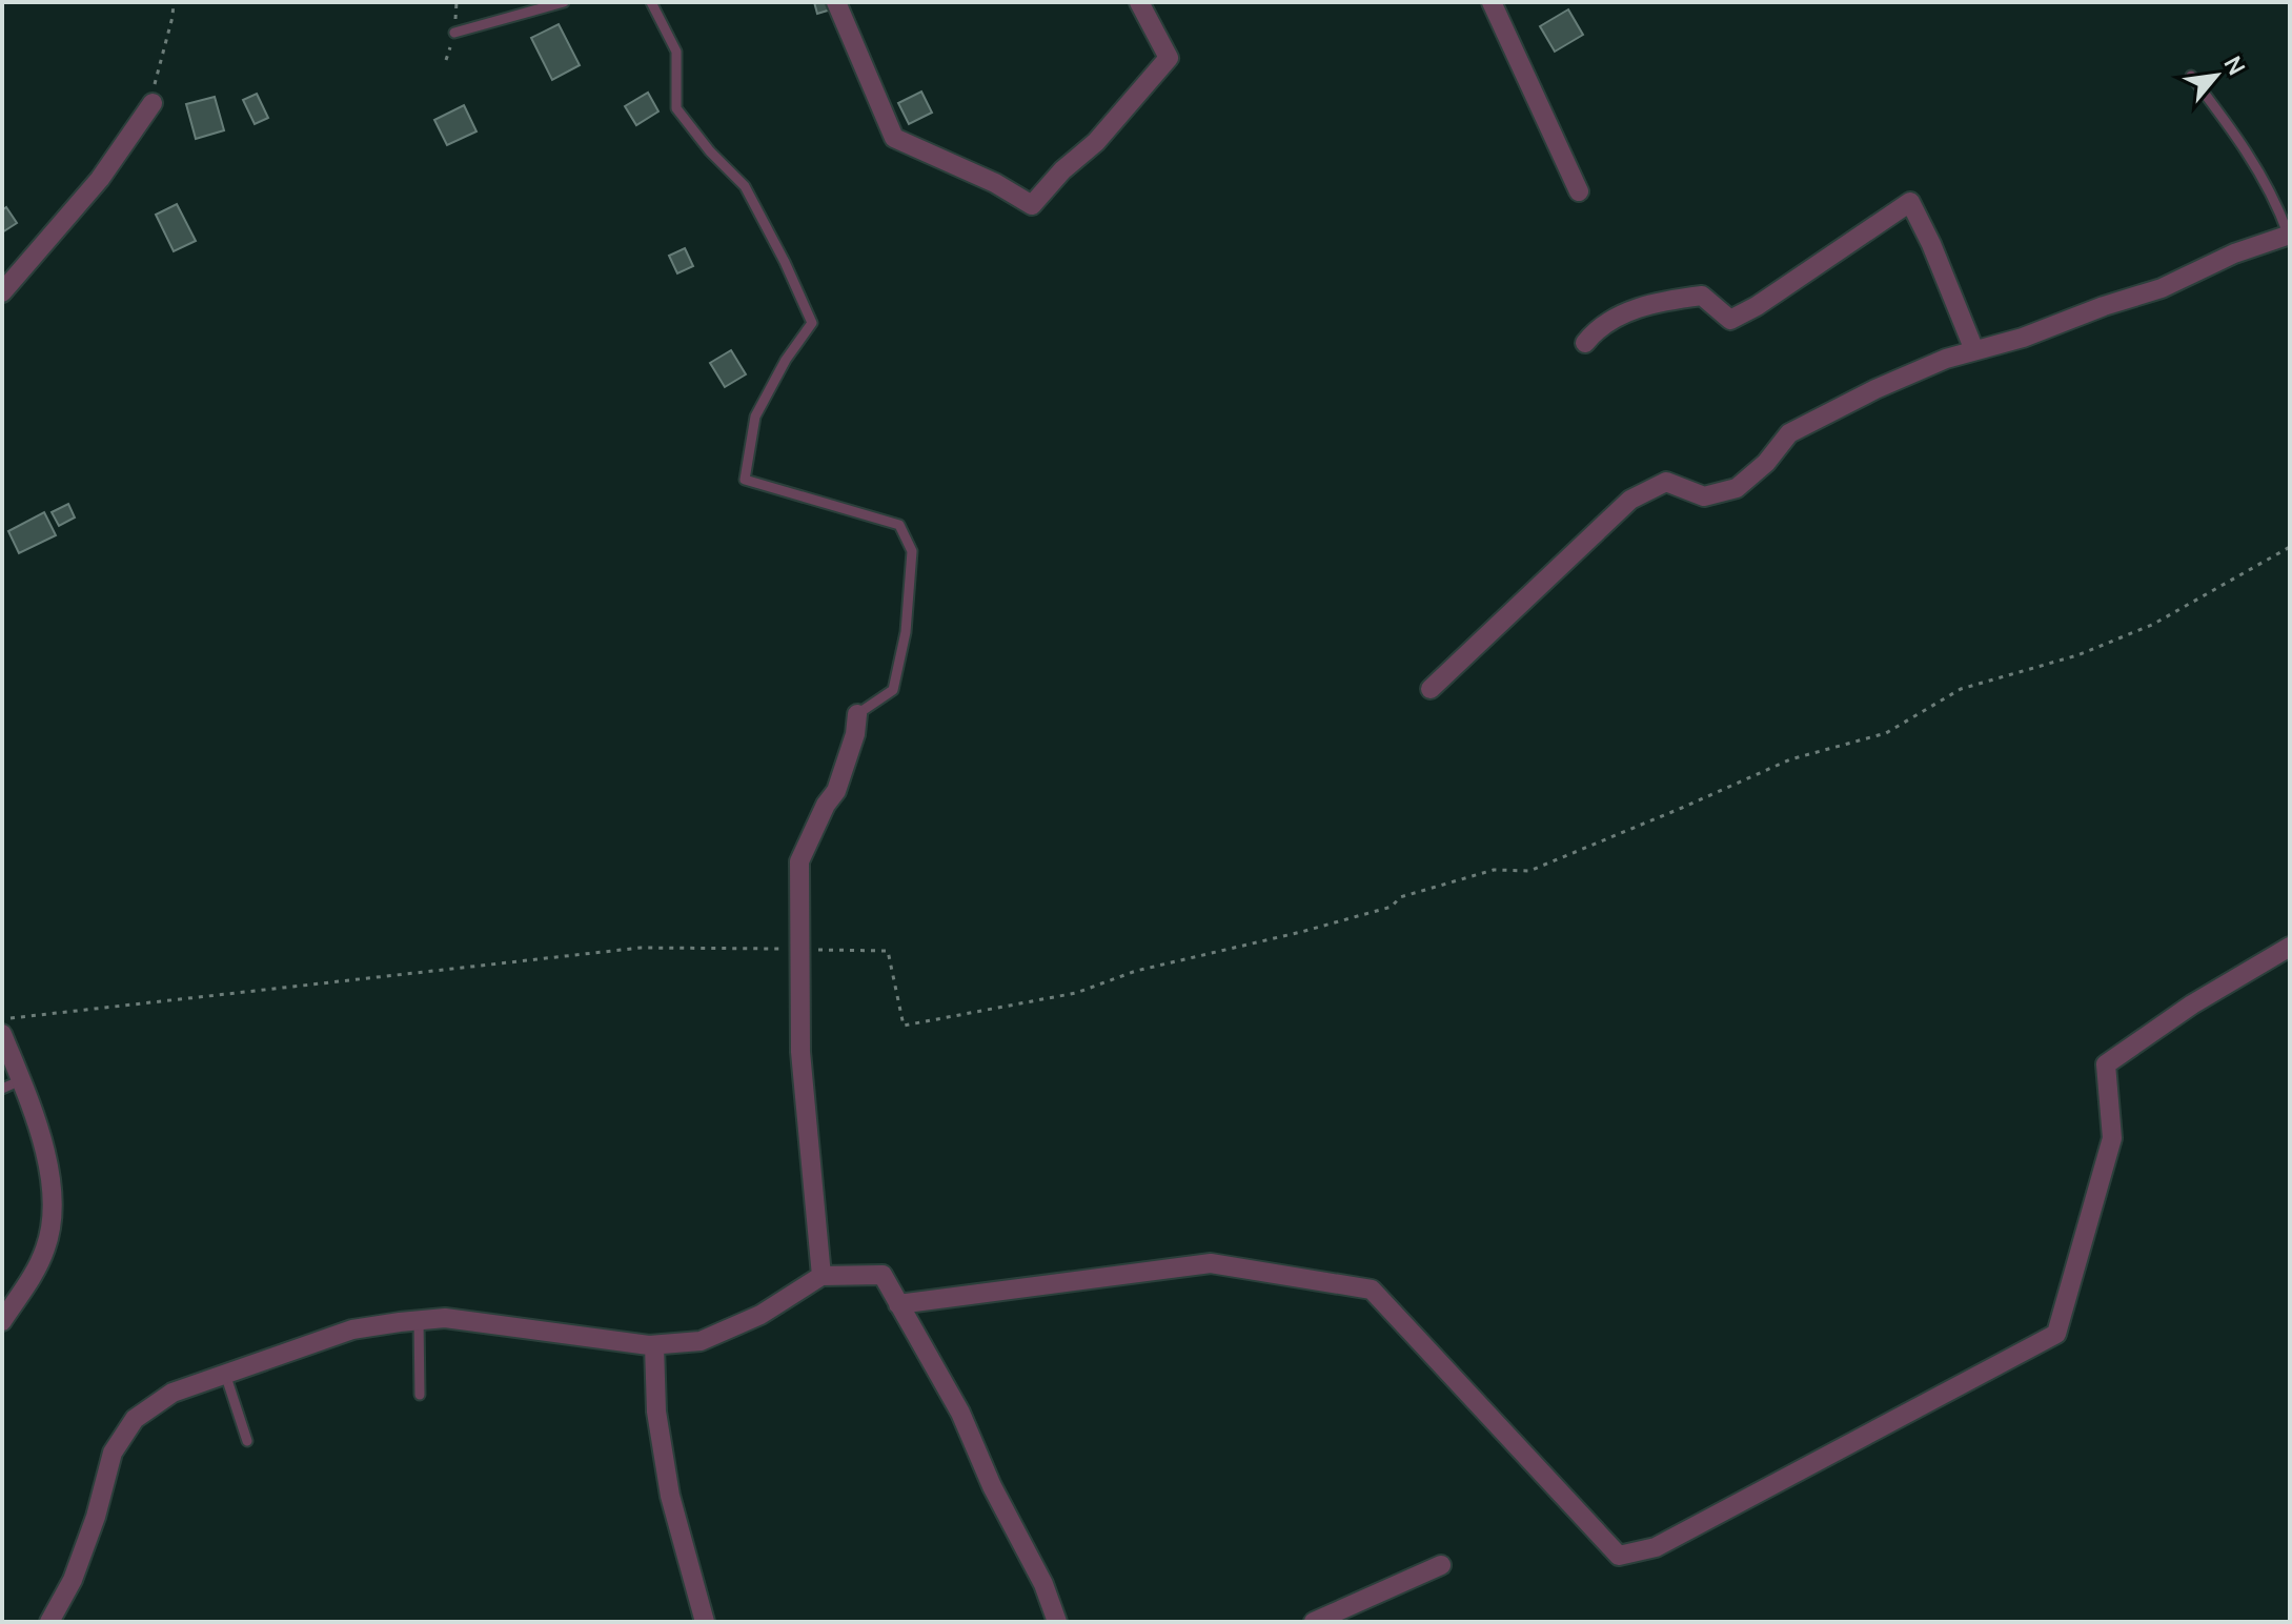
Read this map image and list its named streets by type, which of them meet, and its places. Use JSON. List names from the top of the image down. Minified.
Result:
{"north":"top right"}
